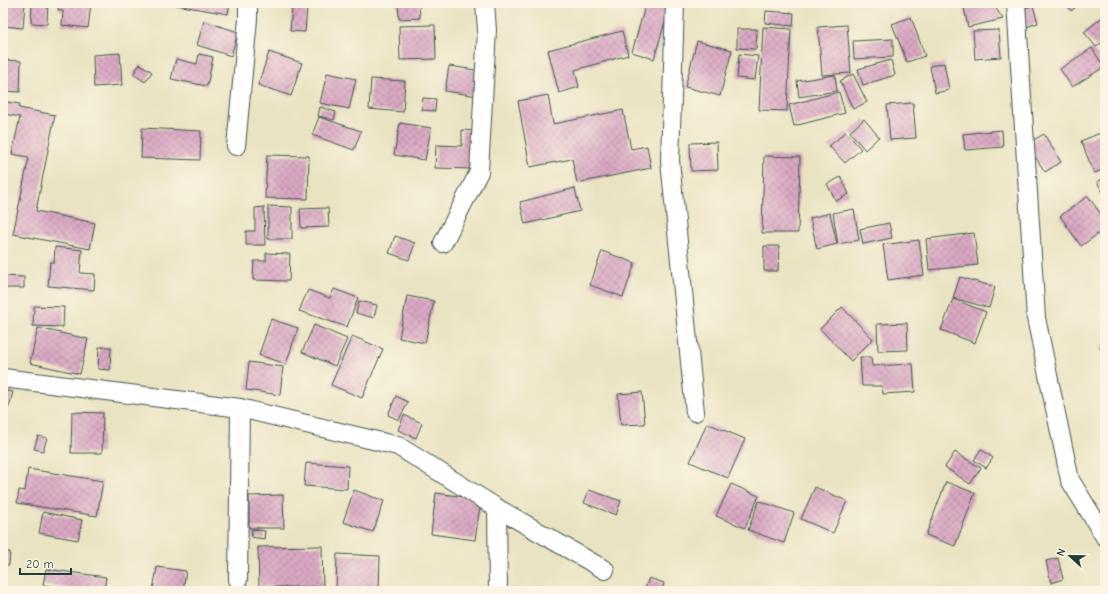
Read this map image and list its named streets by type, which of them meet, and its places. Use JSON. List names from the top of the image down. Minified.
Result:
{"scale_bar":"20 m","north":"left"}
